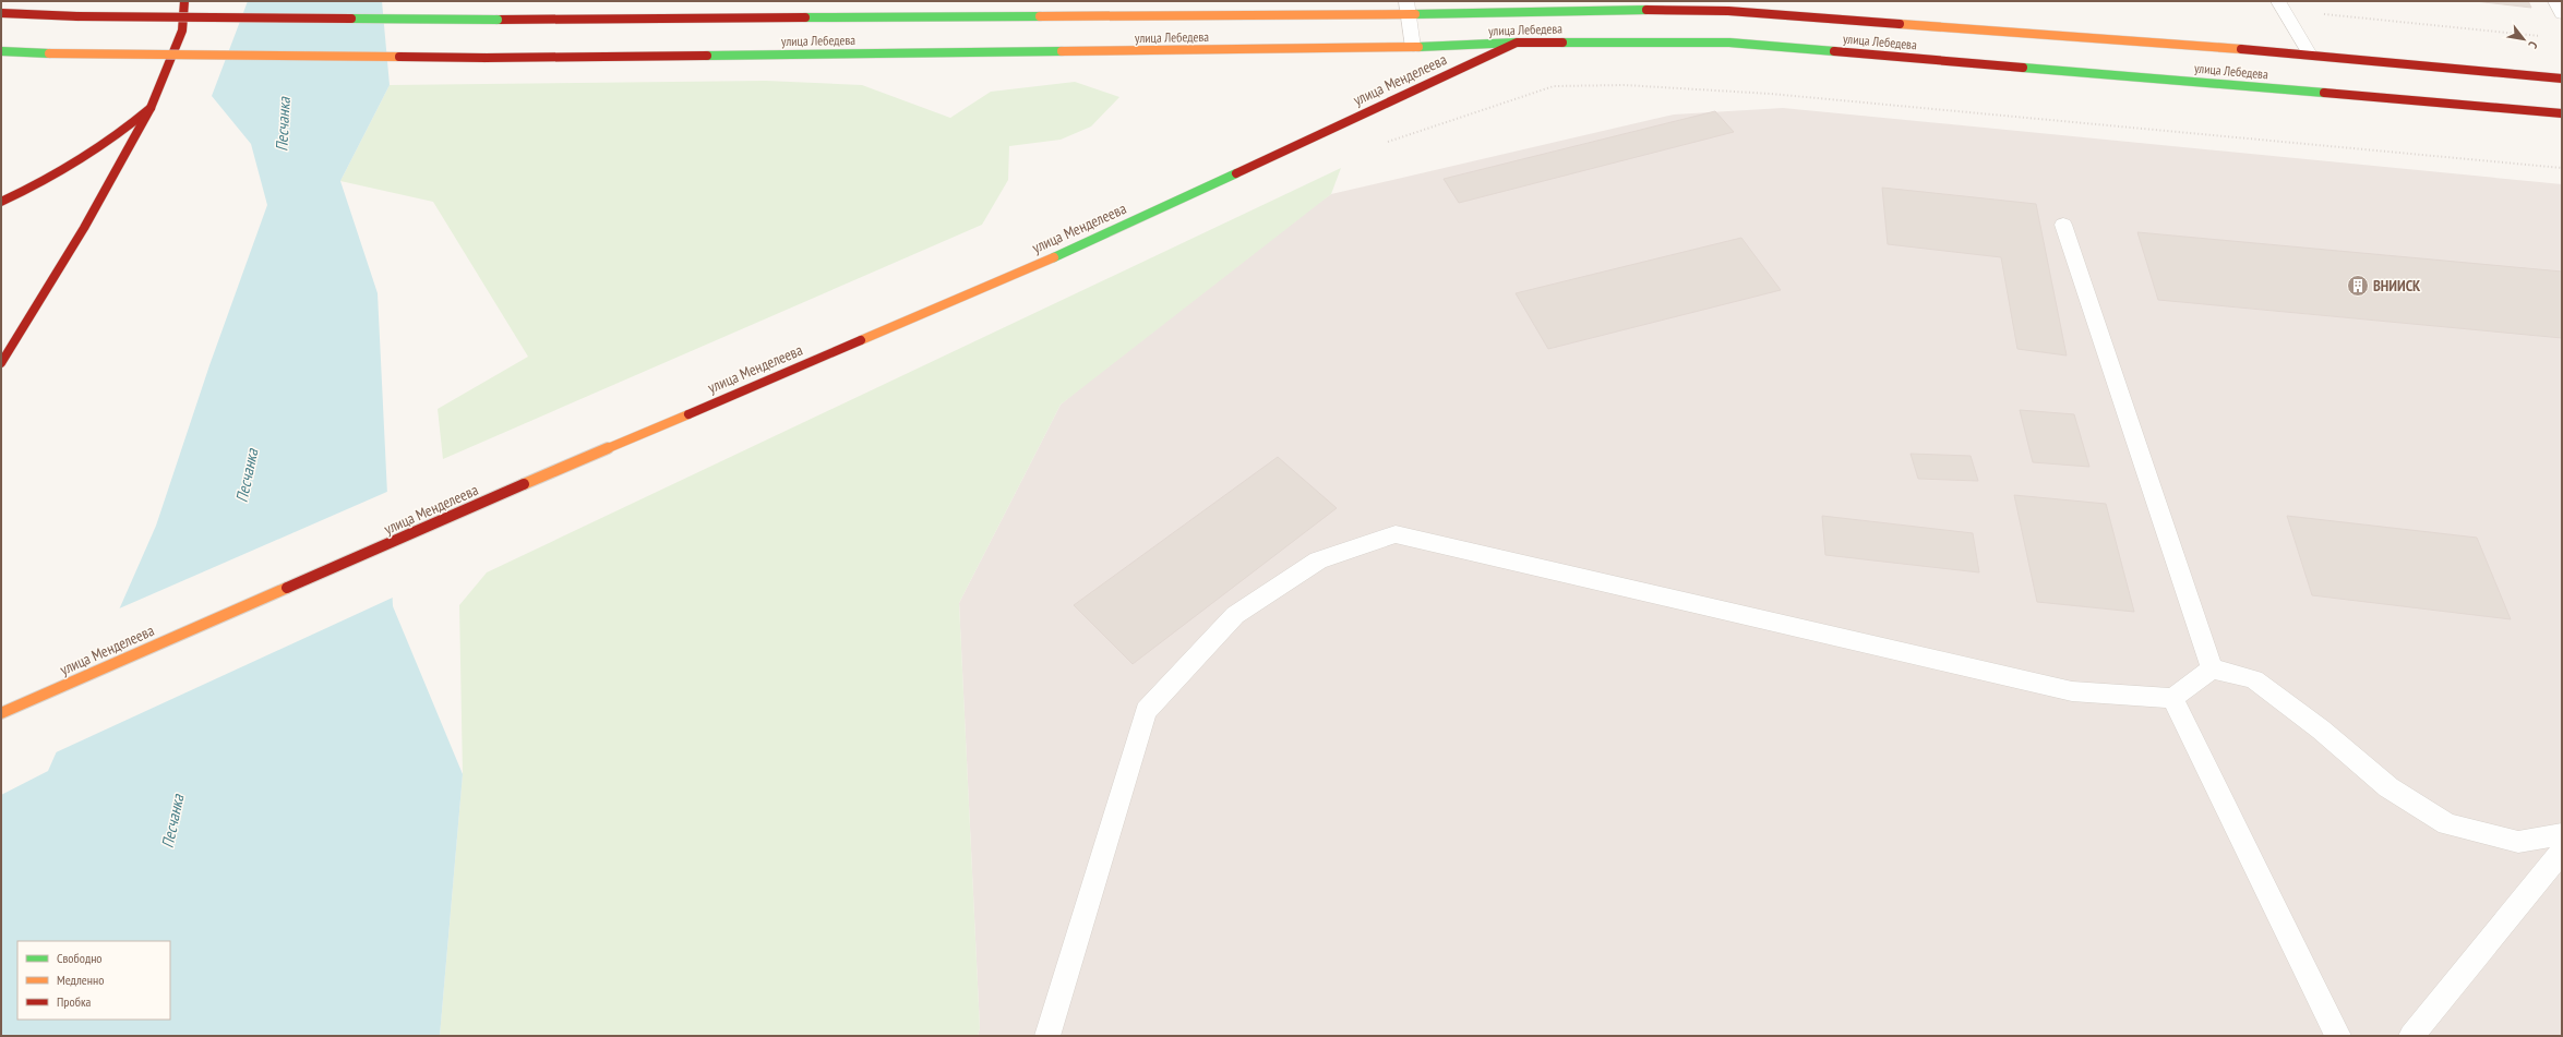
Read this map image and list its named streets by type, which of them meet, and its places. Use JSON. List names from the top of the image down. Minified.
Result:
{"streets":{"main road":["улица Лебедева","улица Менделеева"]},"crossings":[["улица Лебедева","улица Менделеева"]],"water":["Песчанка"],"places":{"building":["ВНИИСК"]},"legend":["Свободно","Медленно","Пробка"],"north":"bottom right"}
